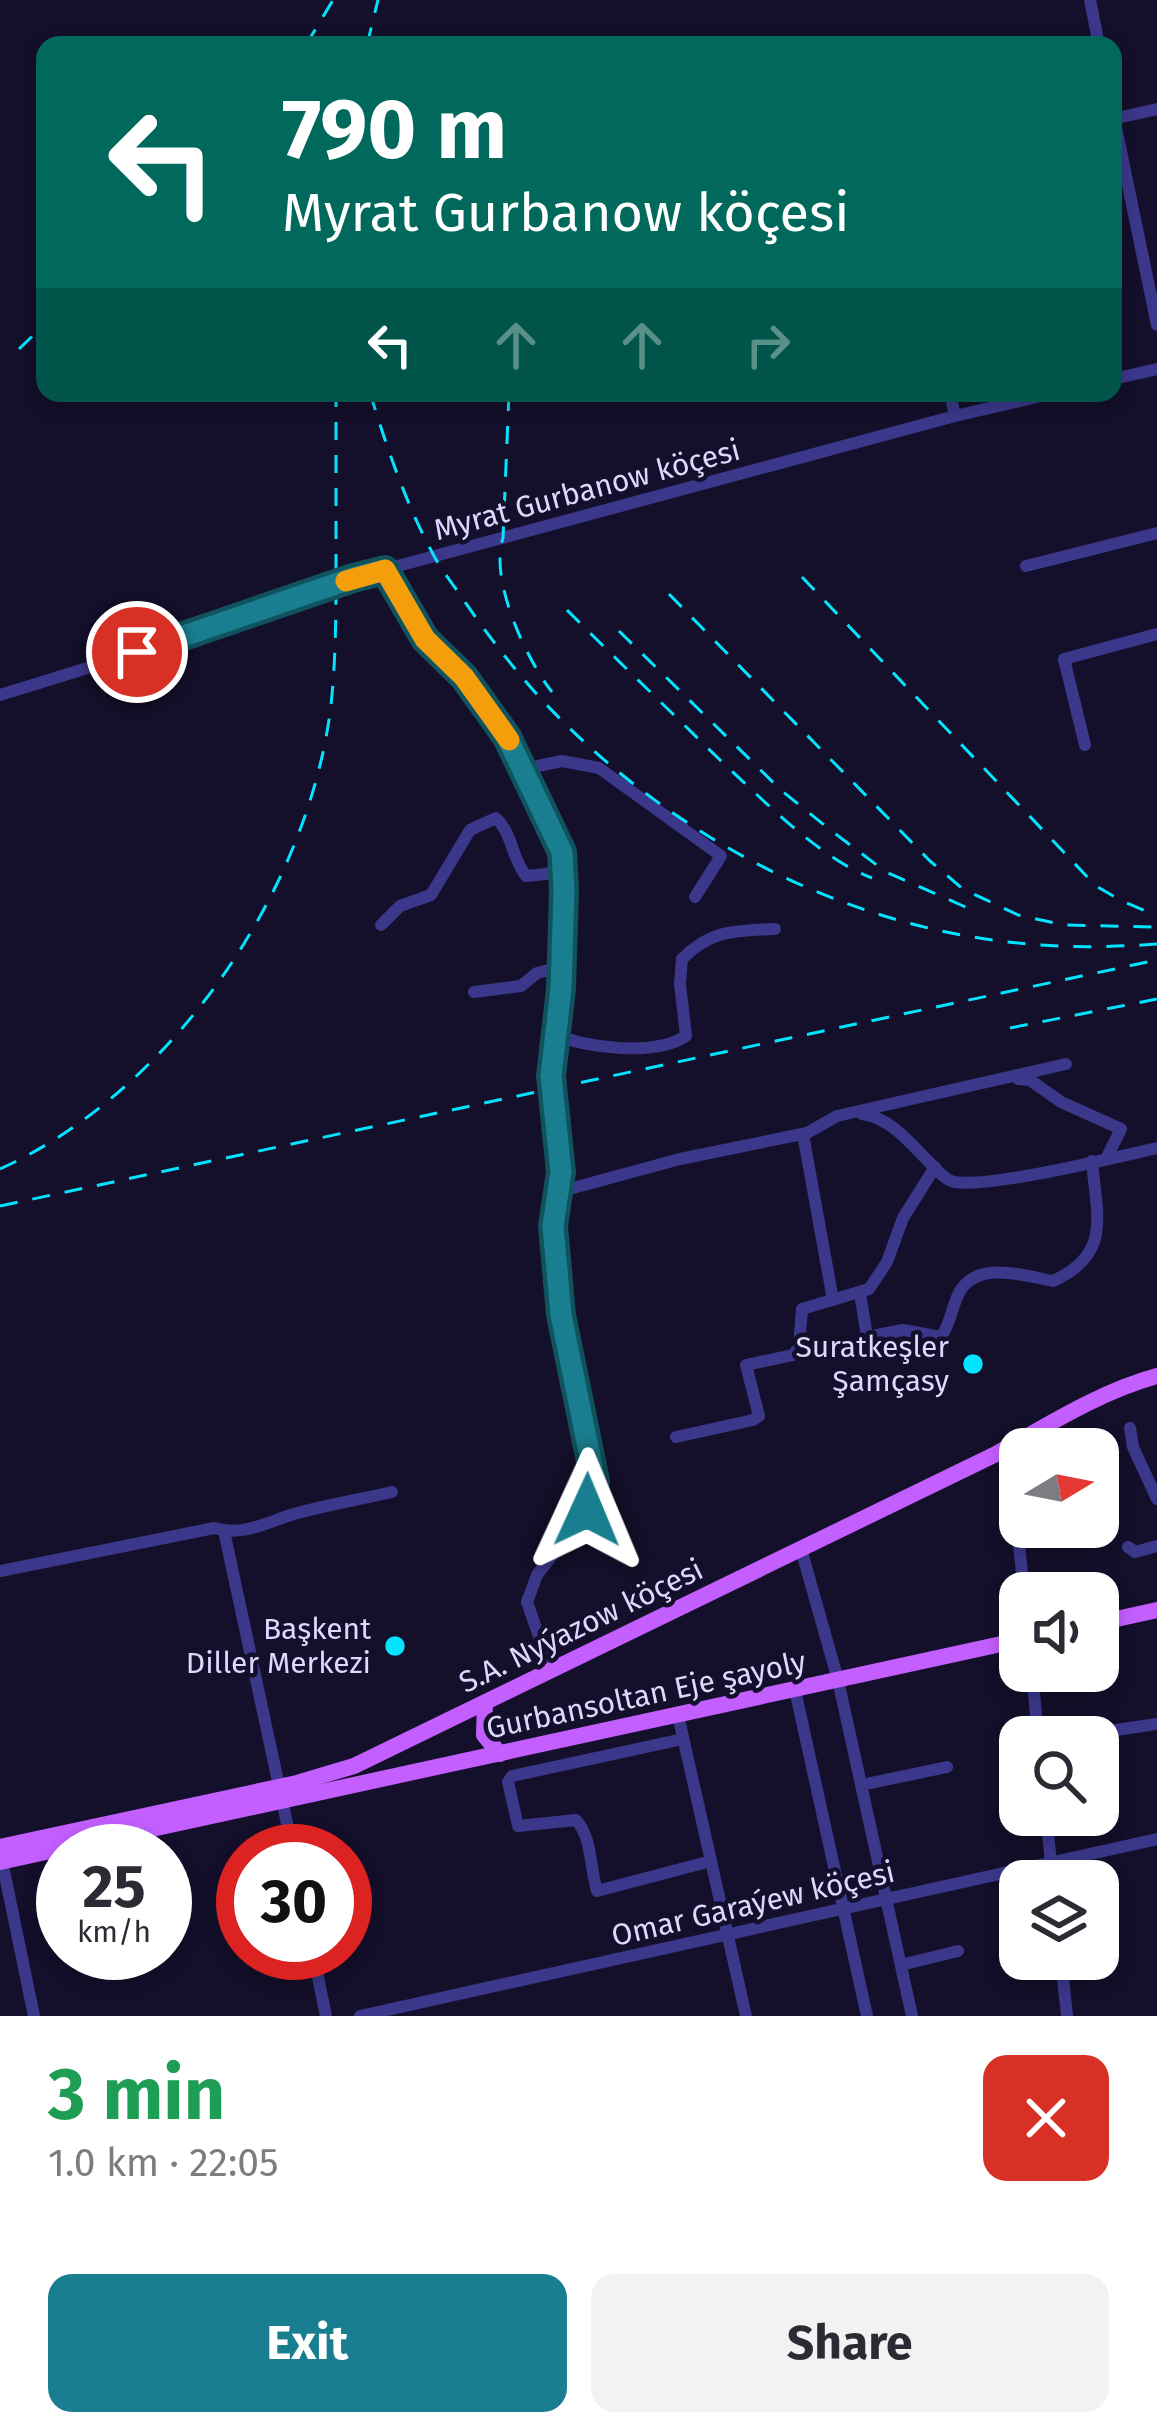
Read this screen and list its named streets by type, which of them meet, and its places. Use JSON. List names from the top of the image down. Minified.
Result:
{"streets":{"main road":["S.A. Nyýazow köçesi","Gurbansoltan Eje şayoly"],"street":["Myrat Gurbanow köçesi","Omar Garaýew köçesi"]},"crossings":[["S.A. Nyýazow köçesi","Gurbansoltan Eje şayoly"]],"places":["Suratkeşler Şamçasy","Başkent Diller Merkezi"],"north":"right","page":{"turn":["790 m","Myrat Gurbanow köçesi"],"speed":"25 km/h","limit":"30","heading":["3 min","1.0 km · 22:05"],"buttons":["Exit","Share"]}}
